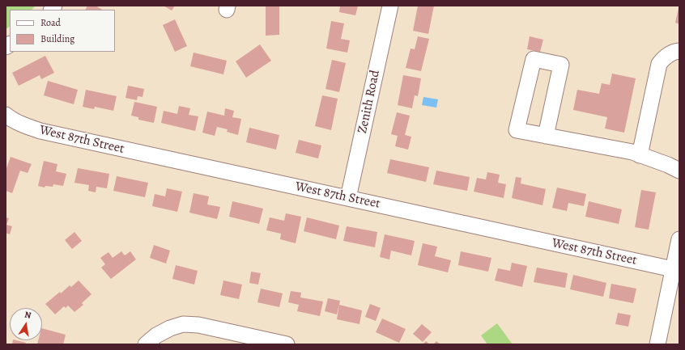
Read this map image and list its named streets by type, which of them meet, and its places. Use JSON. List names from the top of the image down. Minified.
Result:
{"streets":{"street":["Zenith Road","West 87th Street"]},"crossings":[["Zenith Road","West 87th Street"]],"legend":["Road","Building"],"north":"top"}
